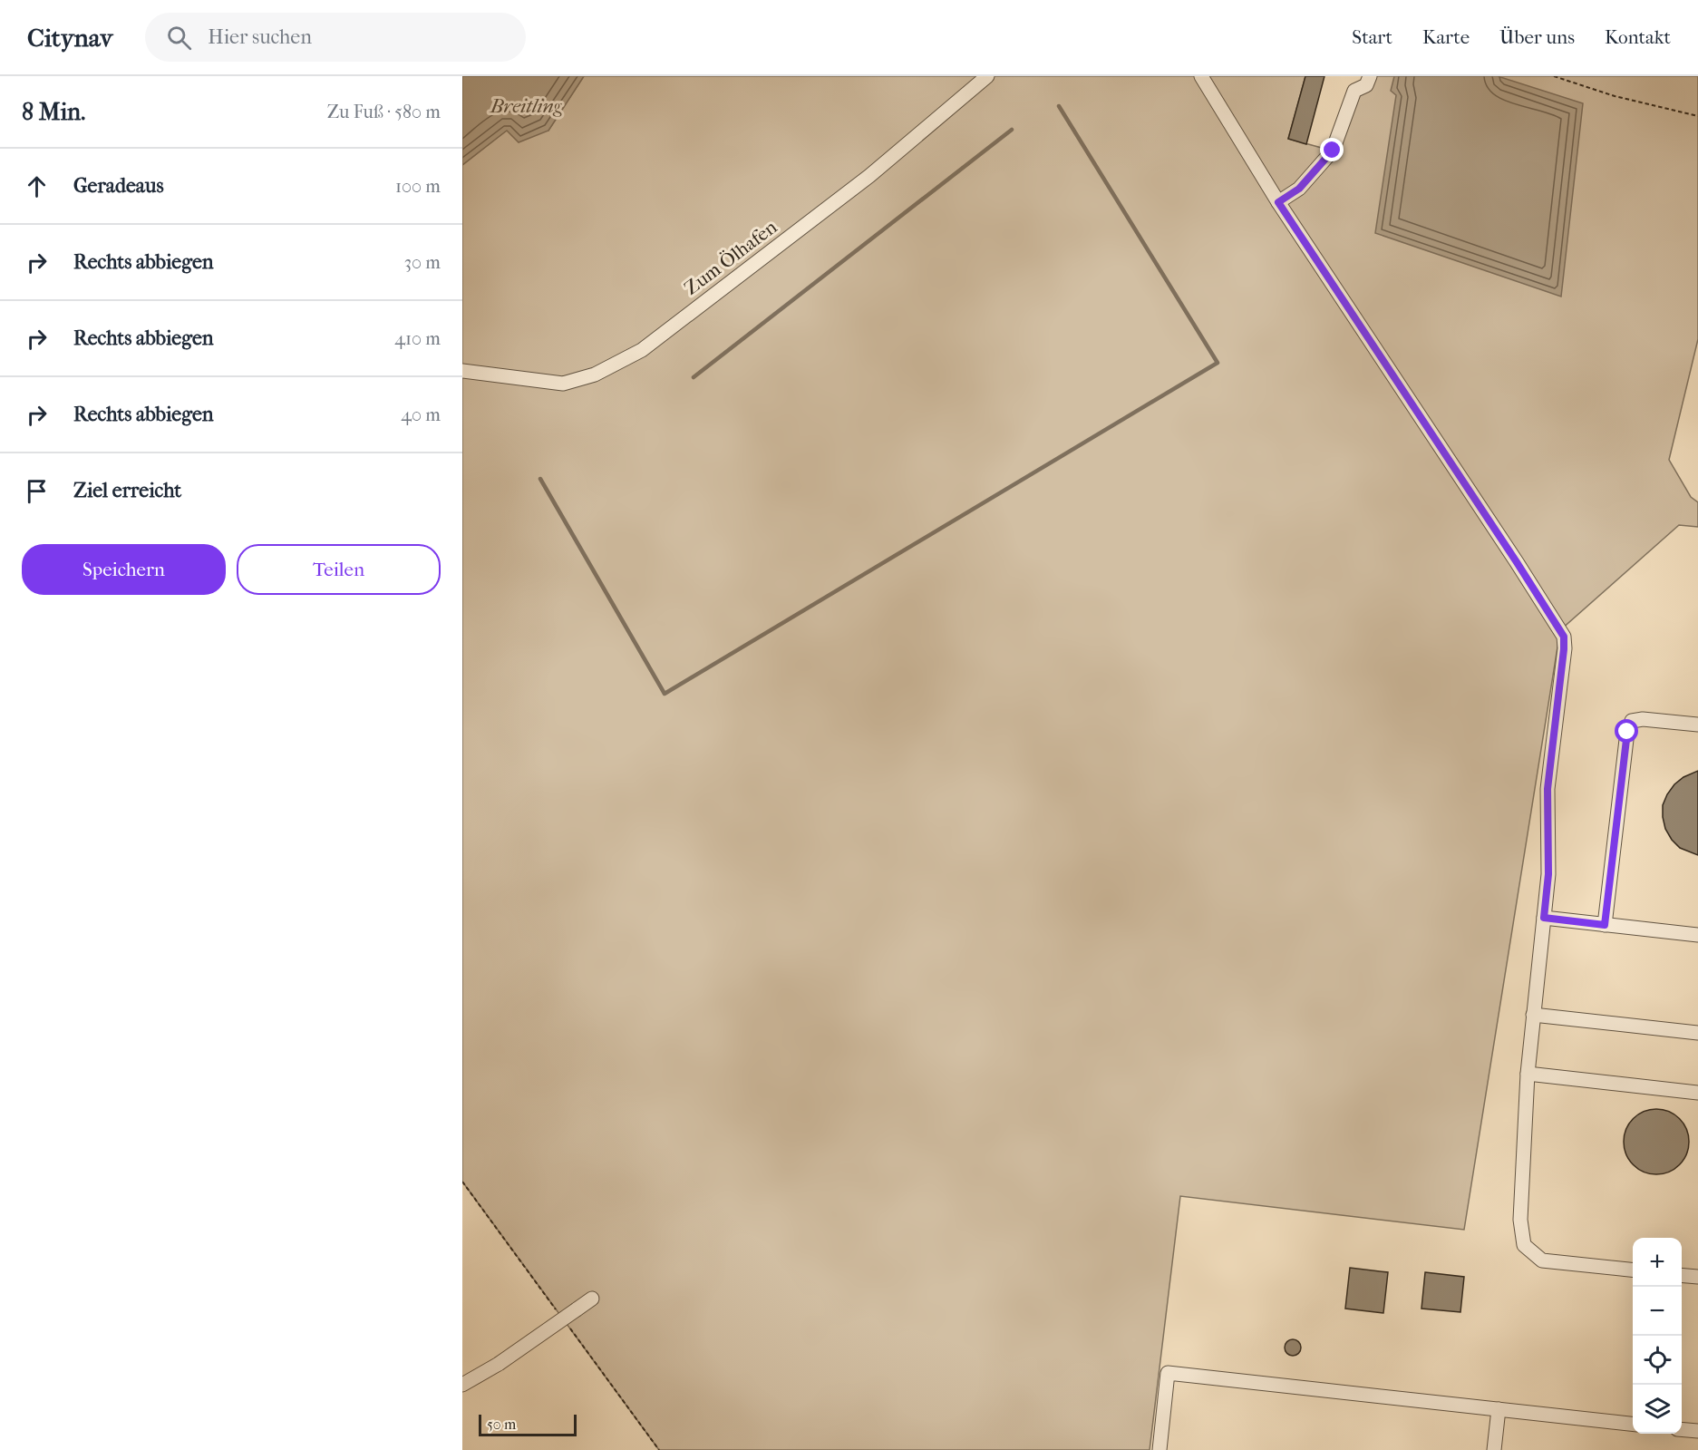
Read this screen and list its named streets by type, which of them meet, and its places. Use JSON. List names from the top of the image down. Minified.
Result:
{"streets":{"street":["Zum Ölhafen"]},"water":["Breitling"],"scale_bar":"50 m","page":{"header":"Citynav","search":"Hier suchen","nav":["Start","Karte","Über uns","Kontakt"],"heading":["8 Min.","Zu Fuß · 580 m"],"list":[["Geradeaus","100 m"],["Rechts abbiegen","30 m"],["Rechts abbiegen","410 m"],["Rechts abbiegen","40 m"],"Ziel erreicht"],"buttons":["Speichern","Teilen"],"map_buttons":["+","−"],"scale":"50 m"}}
